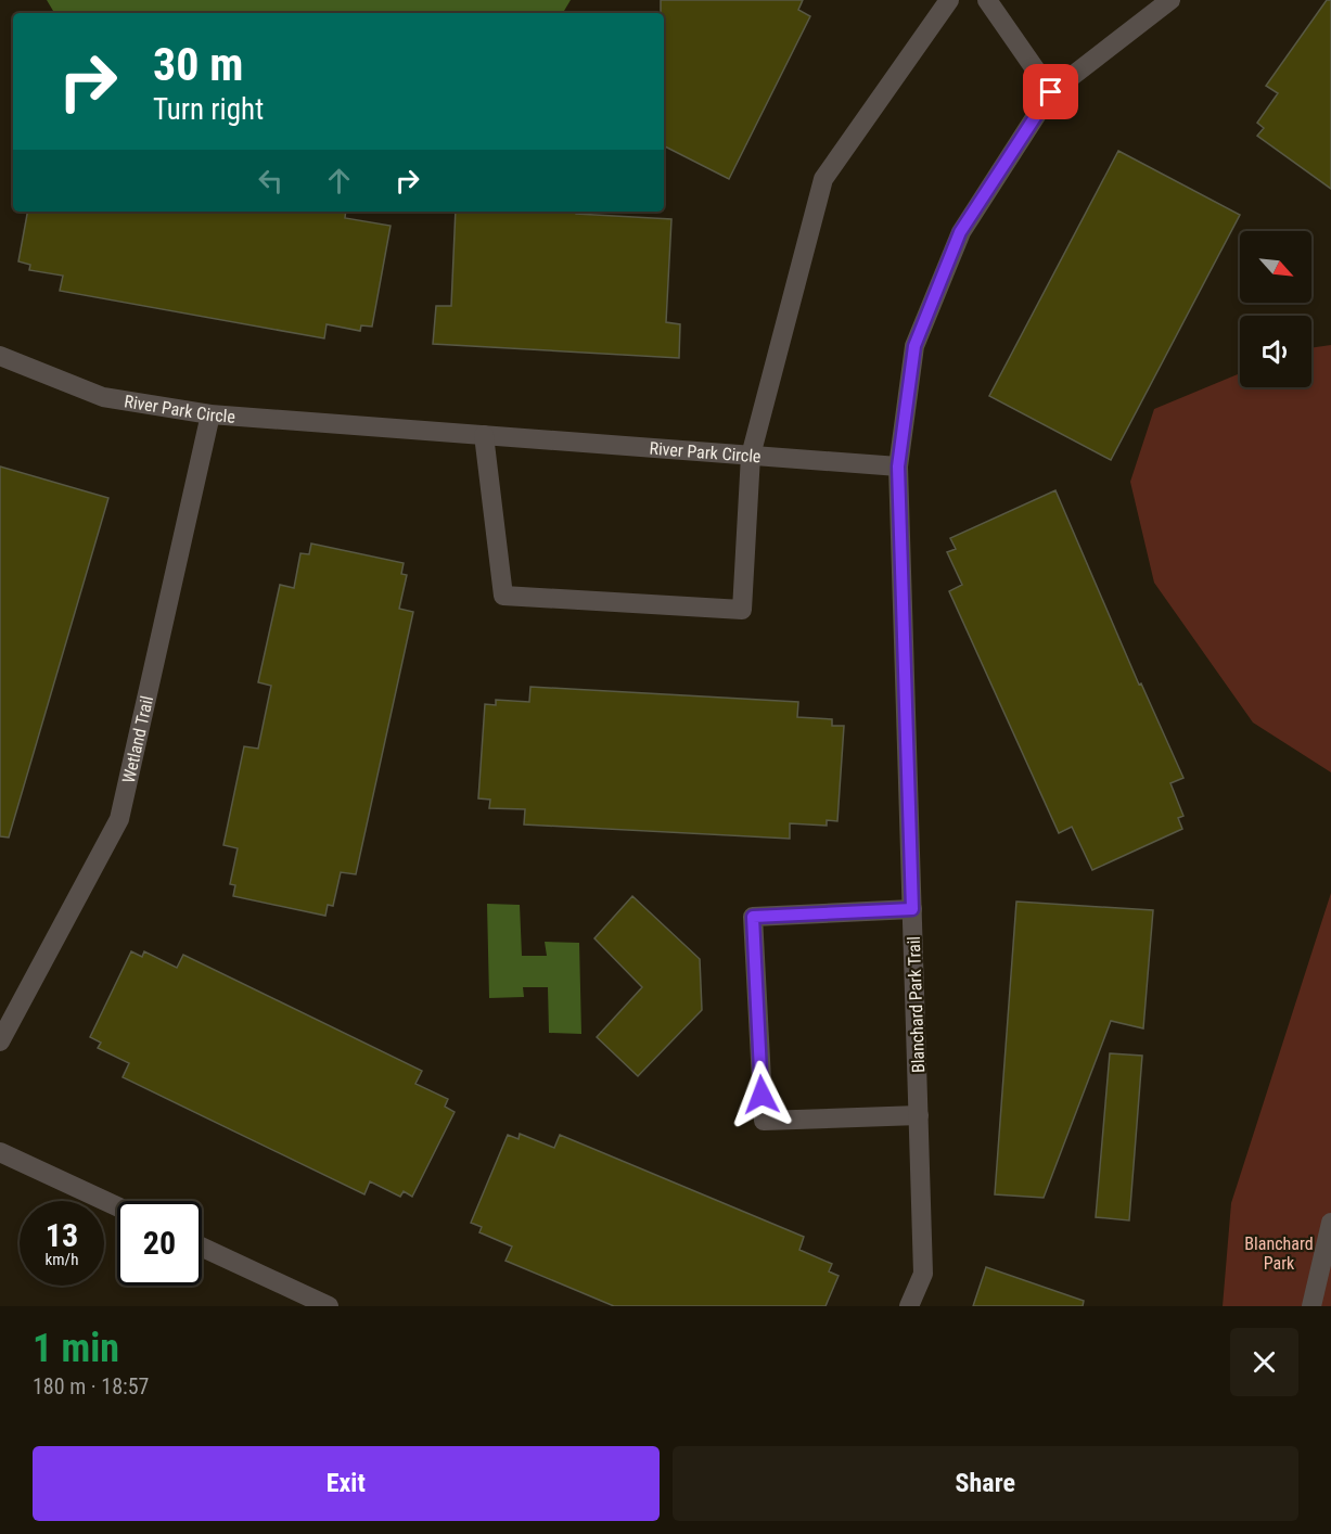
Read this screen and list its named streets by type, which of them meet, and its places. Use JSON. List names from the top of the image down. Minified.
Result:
{"streets":{"street":["River Park Circle","Wetland Trail","Blanchard Park Trail"]},"crossings":[["River Park Circle","Wetland Trail"],["River Park Circle","Blanchard Park Trail"]],"parks":["Blanchard Park"],"north":"bottom right","page":{"turn":["30 m","Turn right"],"speed":"13 km/h","limit":"20","heading":["1 min","180 m · 18:57"],"buttons":["Exit","Share"]}}
